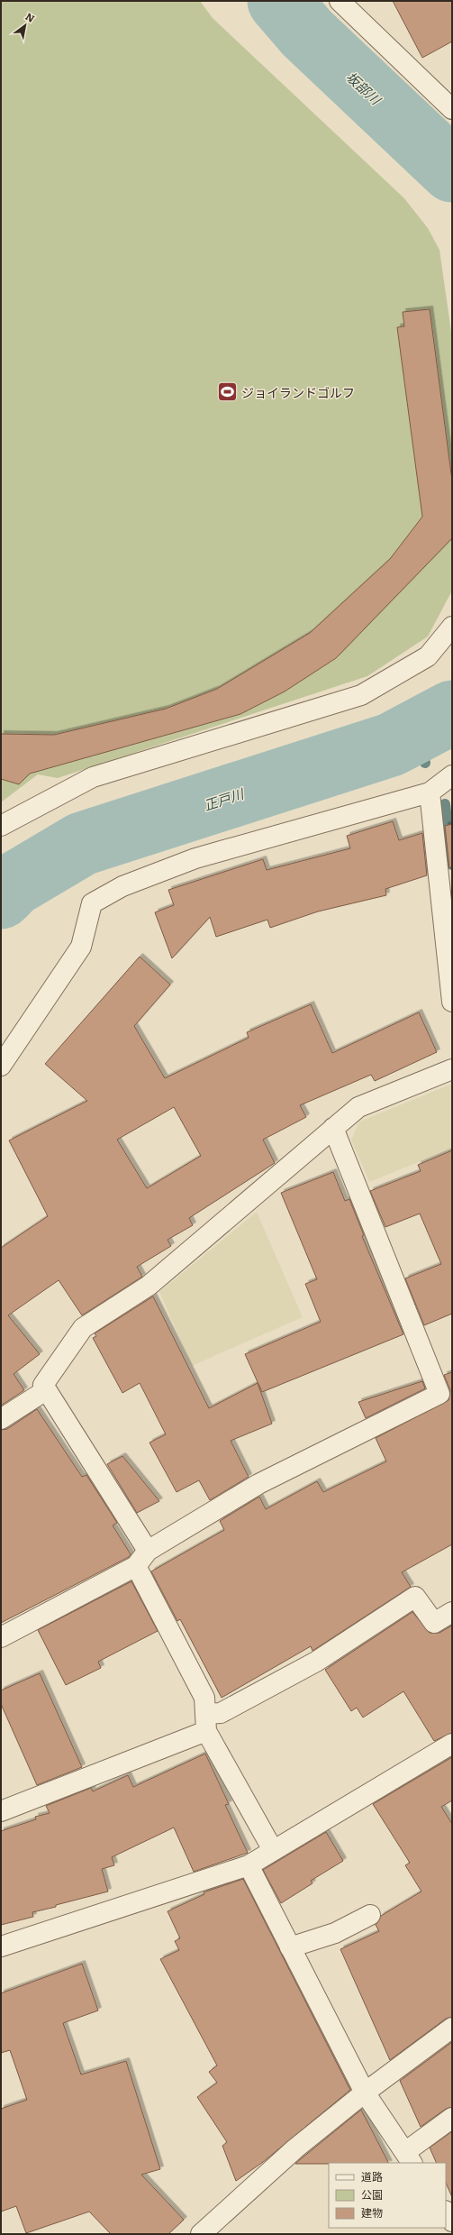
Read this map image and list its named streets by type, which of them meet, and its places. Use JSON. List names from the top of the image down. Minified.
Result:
{"water":["坂部川","正戸川"],"places":{"sports":["ジョイランドゴルフ"]},"legend":["道路","公園","建物"],"north":"top right"}
